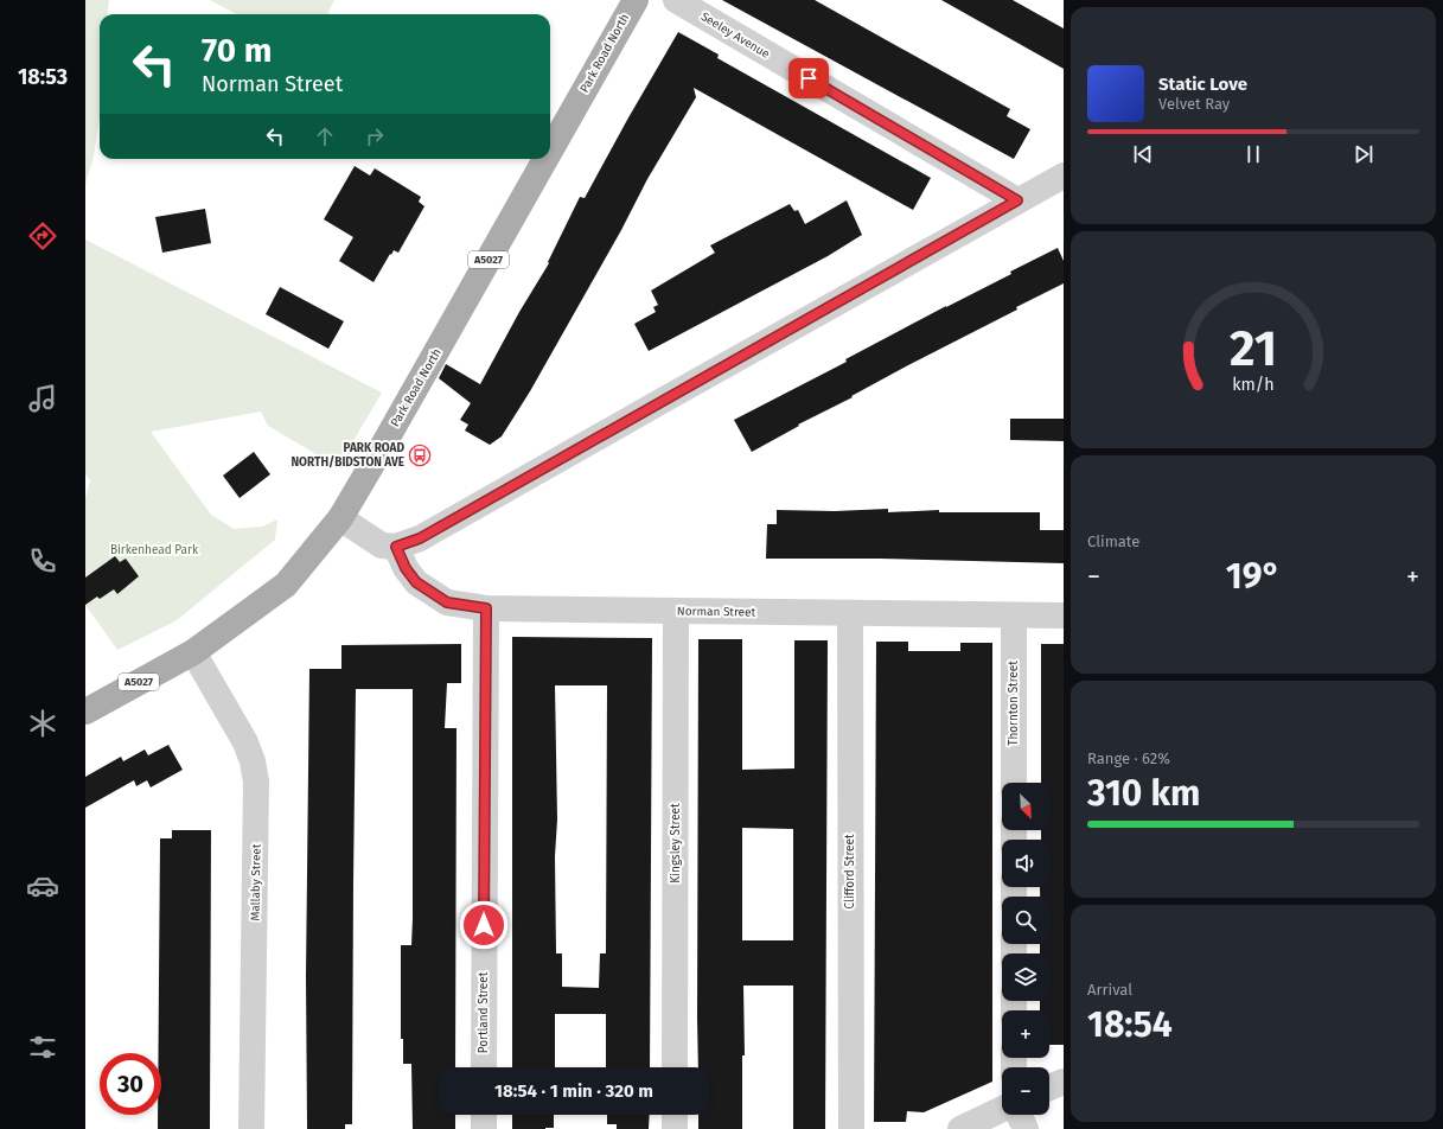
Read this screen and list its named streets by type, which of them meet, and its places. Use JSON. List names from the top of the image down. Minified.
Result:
{"streets":{"main road":["Park Road North","A5027"],"street":["Seeley Avenue","Norman Street","Thornton Street","Kingsley Street","Clifford Street","Mallaby Street","Portland Street"]},"crossings":[["Park Road North","Mallaby Street"],["Norman Street","Thornton Street"],["Norman Street","Kingsley Street"],["Norman Street","Clifford Street"],["Norman Street","Portland Street"]],"parks":["Birkenhead Park"],"places":{"bus stop":["PARK ROAD NORTH/BIDSTON AVE"]},"north":"bottom right","page":{"tabs":"18:53","turn":["70 m","Norman Street"],"song":["Static Love","Velvet Ray"],"tile":["Climate",["Range · 62%","310 km"],["Arrival","18:54"]],"heat":["−","19°","+"],"map_buttons":["+","−"],"limit":"30","trip":"18:54 · 1 min · 320 m","gauge":["21","km/h"]}}
